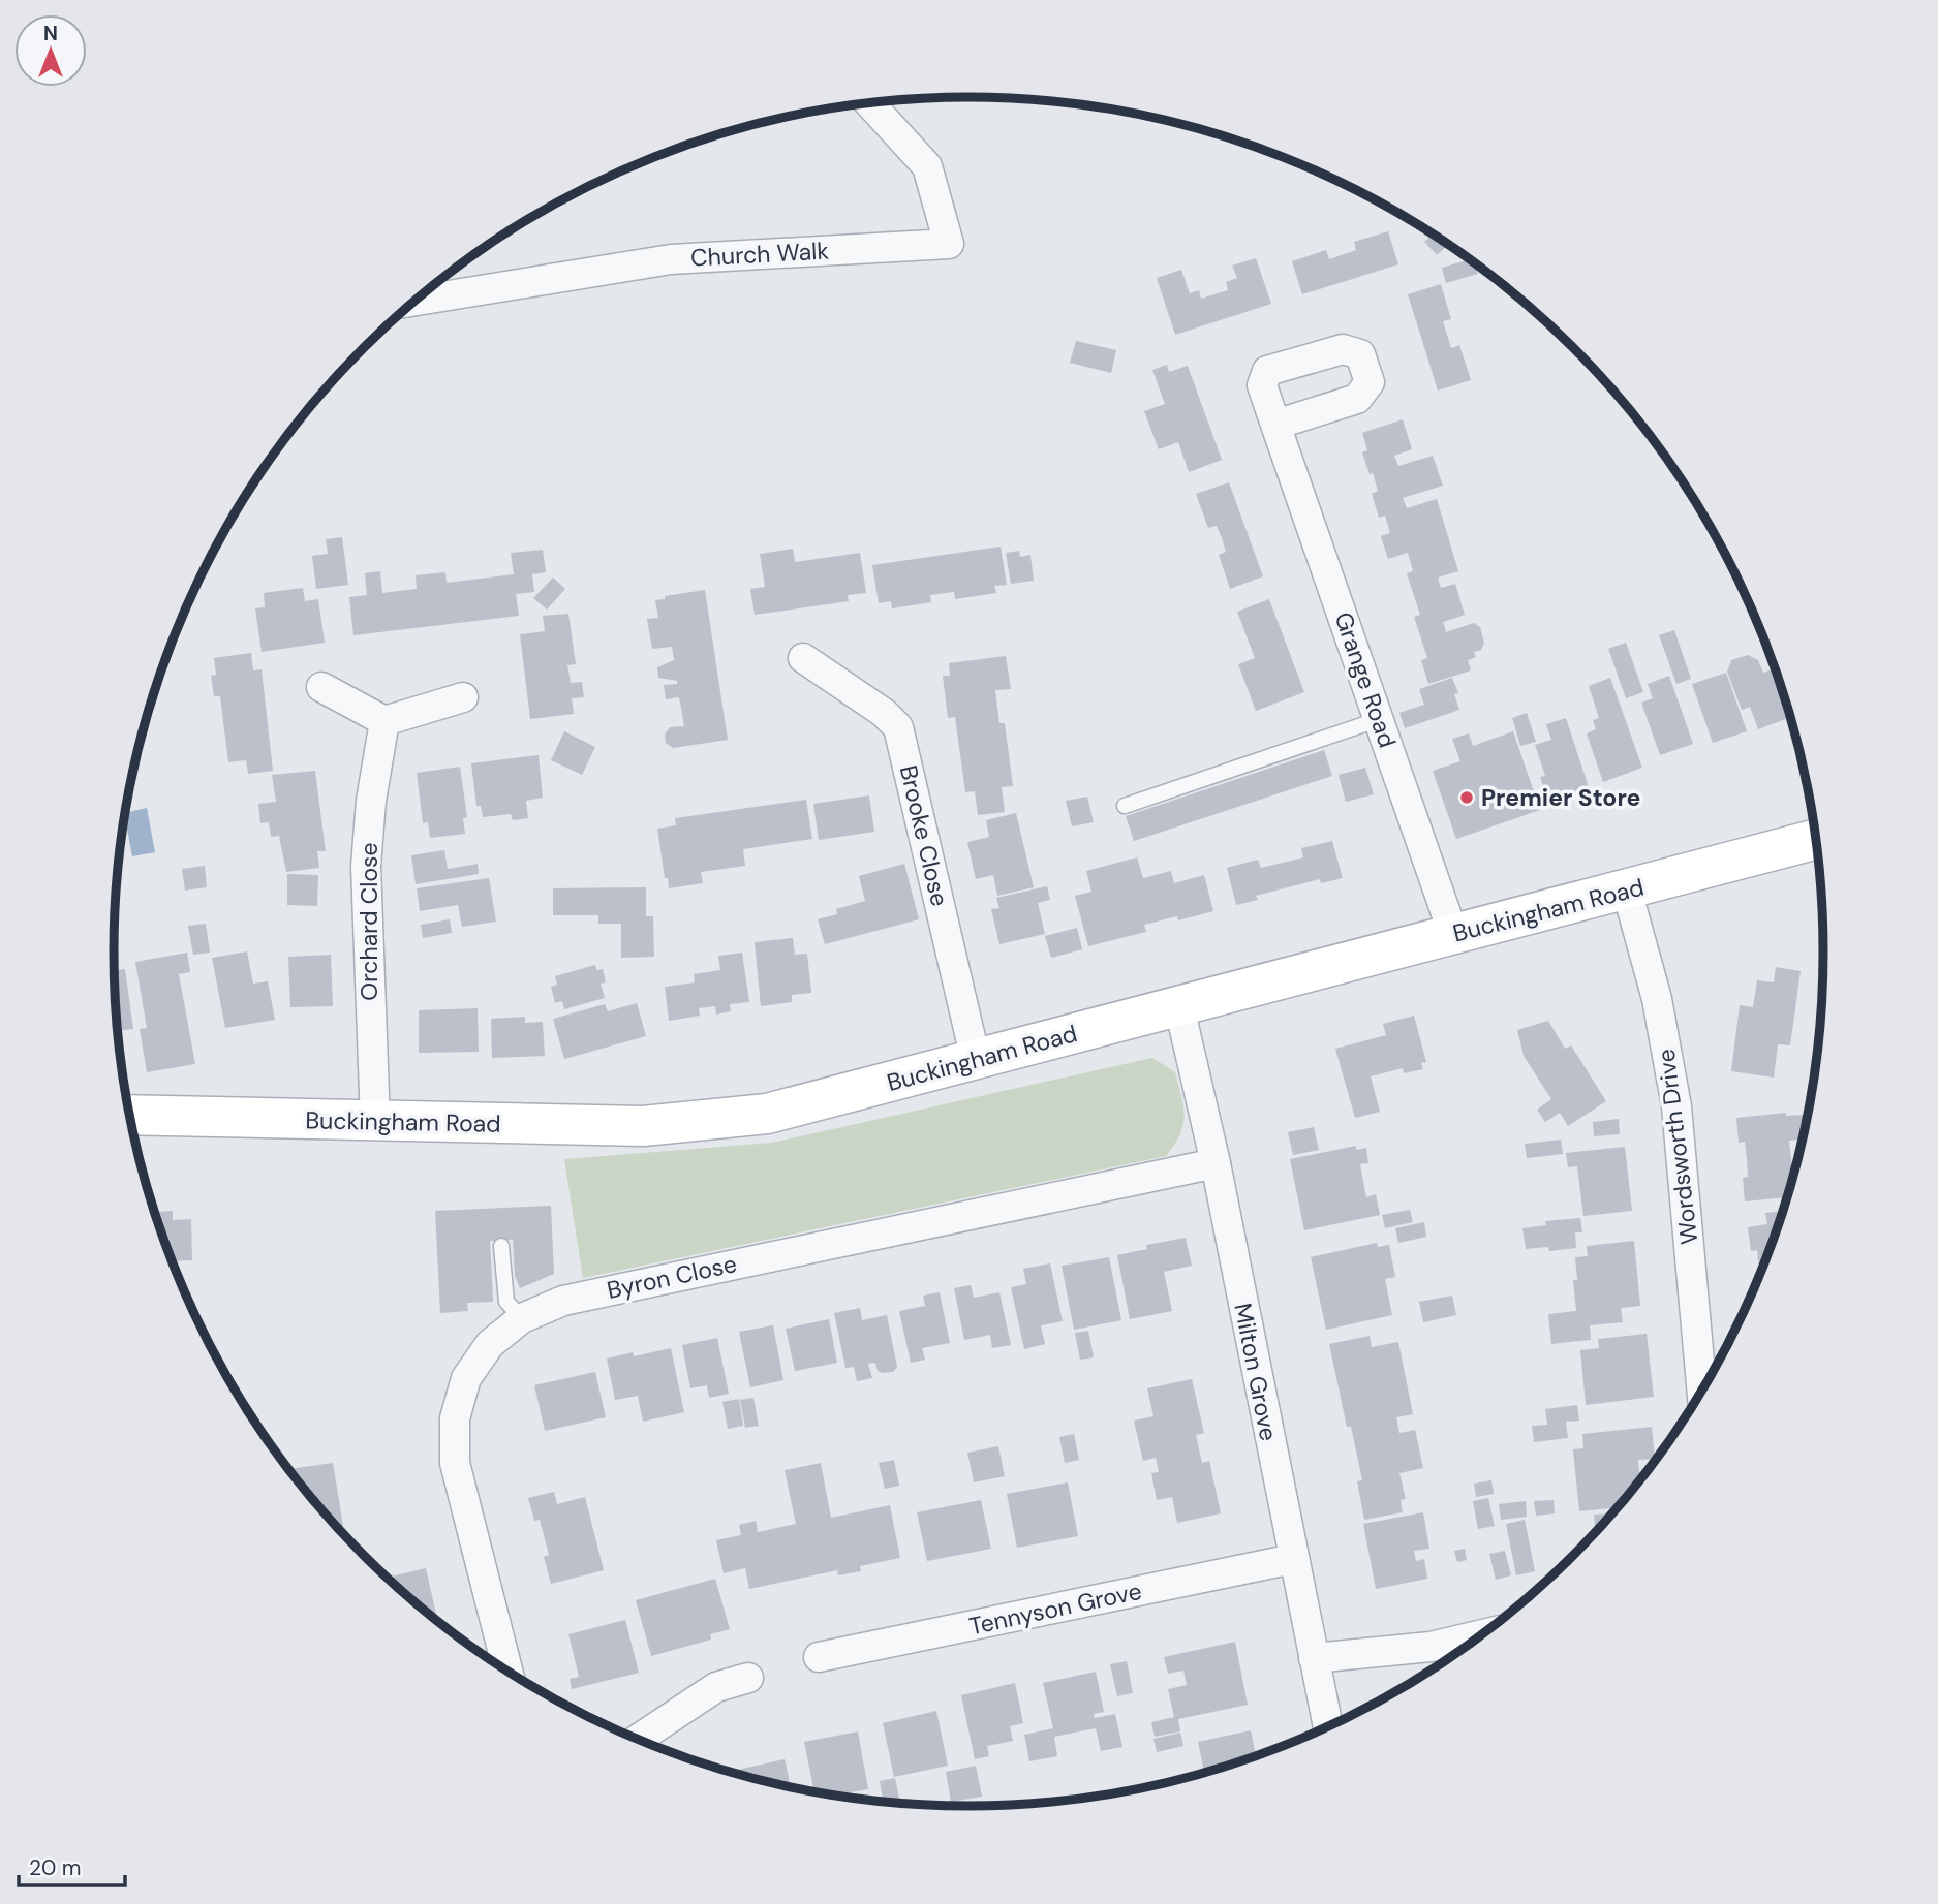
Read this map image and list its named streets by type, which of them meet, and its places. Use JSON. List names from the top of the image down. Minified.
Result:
{"streets":{"main road":["Buckingham Road"],"street":["Church Walk","Grange Road","Brooke Close","Orchard Close","Wordsworth Drive","Byron Close","Milton Grove","Tennyson Grove"]},"crossings":[["Grange Road","Buckingham Road"],["Brooke Close","Buckingham Road"],["Buckingham Road","Orchard Close"],["Buckingham Road","Wordsworth Drive"],["Buckingham Road","Milton Grove"],["Byron Close","Milton Grove"],["Milton Grove","Tennyson Grove"]],"places":["Premier Store"],"scale_bar":"20 m","north":"top"}
